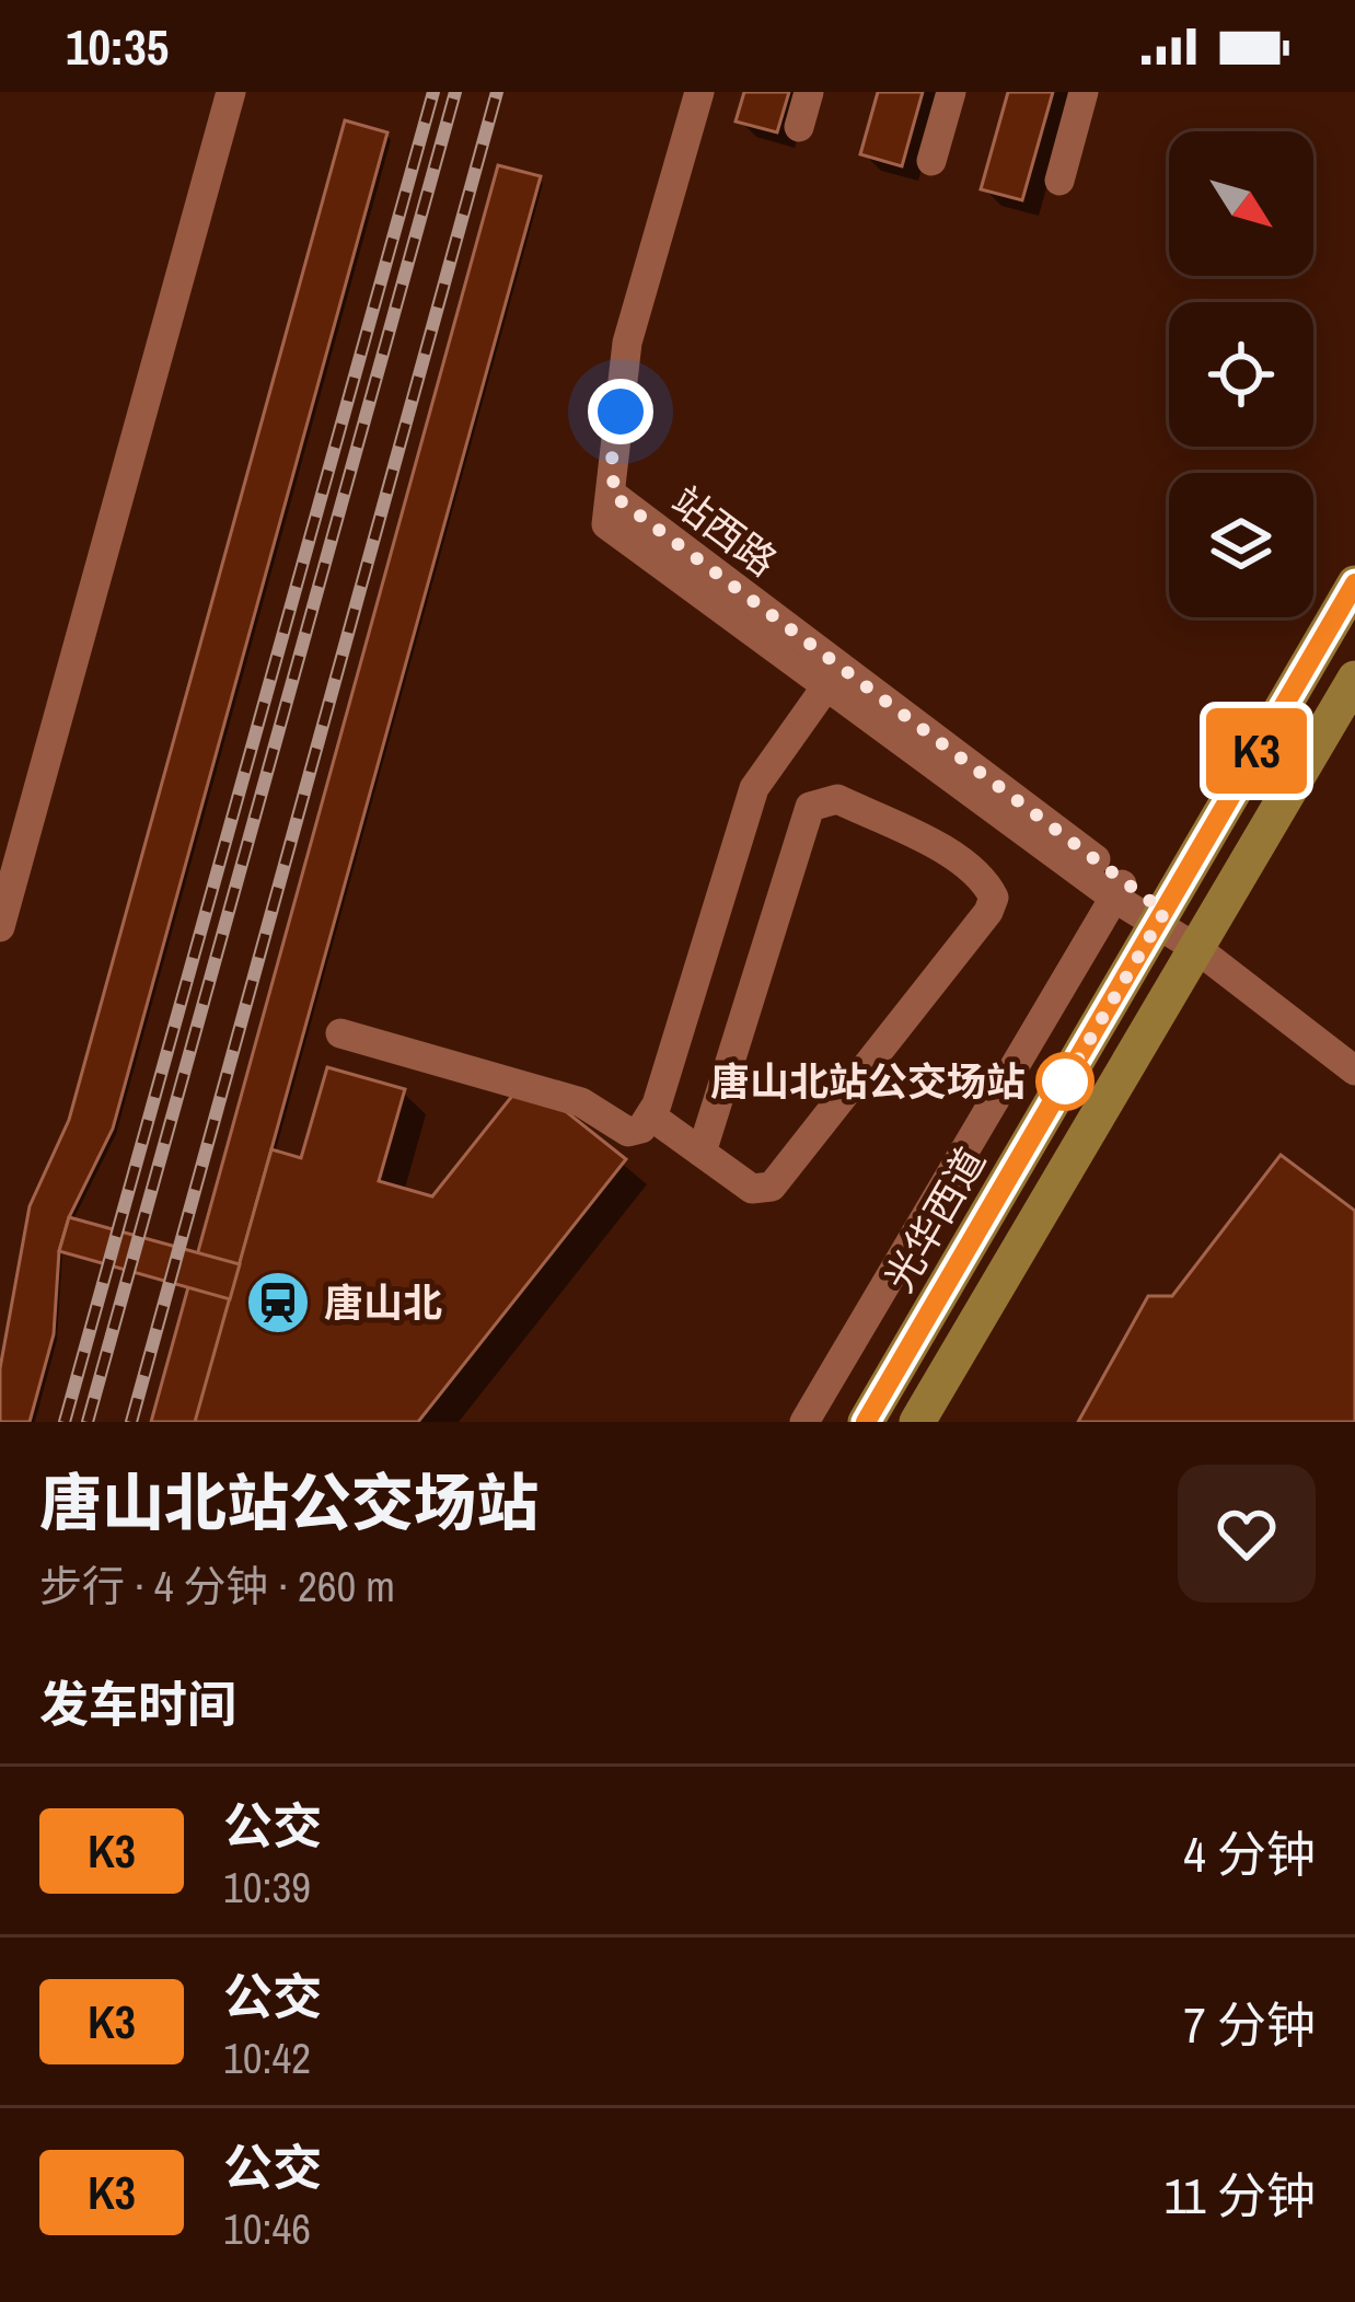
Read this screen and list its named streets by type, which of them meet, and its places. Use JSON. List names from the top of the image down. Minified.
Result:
{"streets":{"main road":["光华西道"],"street":["站西路"]},"crossings":[["站西路","光华西道"]],"places":{"other":["唐山北站公交场站"],"station":["唐山北"]},"lines":["bus line K3"],"north":"bottom right","page":{"status":"10:35","on_map":"K3","heading":[["唐山北站公交场站","步行 · 4 分钟 · 260 m"],"发车时间"],"list":[{"mark":"K3","name":"公交","note":"10:39","value":"4 分钟"},{"mark":"K3","name":"公交","note":"10:42","value":"7 分钟"},{"mark":"K3","name":"公交","note":"10:46","value":"11 分钟"}]}}
